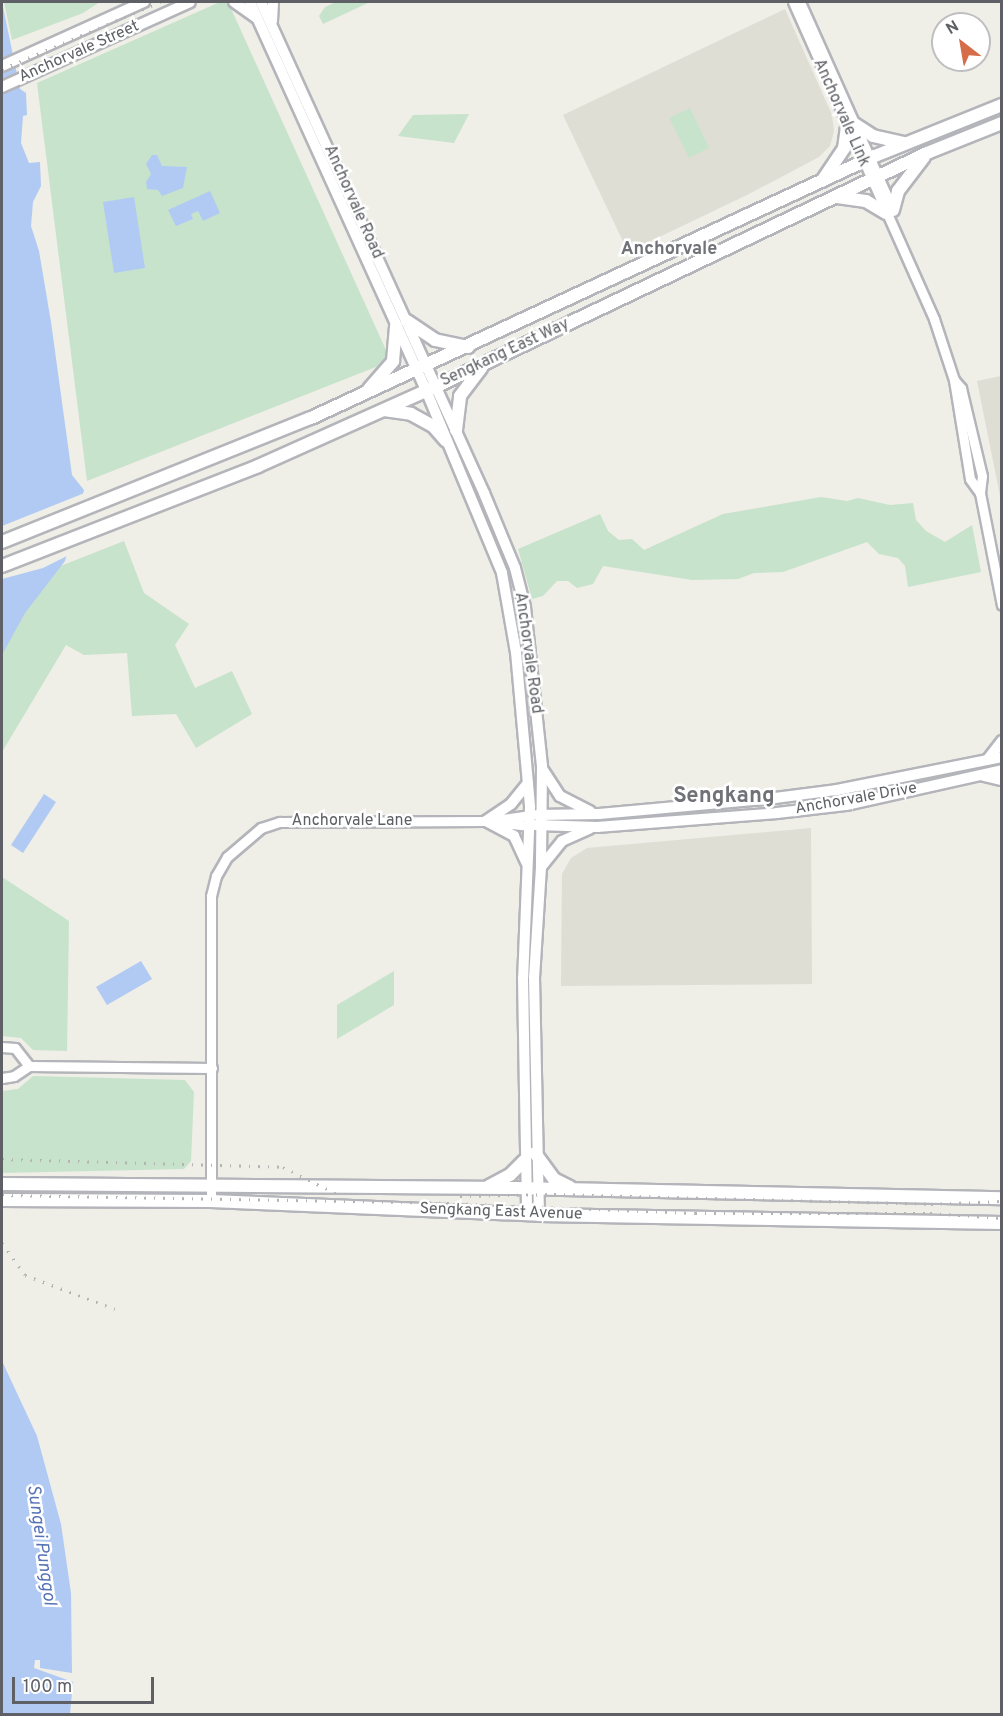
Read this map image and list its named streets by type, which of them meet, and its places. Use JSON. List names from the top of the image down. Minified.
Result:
{"streets":{"main road":["Sengkang East Way","Sengkang East Avenue"],"street":["Anchorvale Street","Anchorvale Link","Anchorvale Road","Anchorvale Drive","Anchorvale Lane"]},"crossings":[["Anchorvale Link","Sengkang East Way"],["Anchorvale Road","Sengkang East Way"],["Anchorvale Road","Anchorvale Drive"],["Anchorvale Road","Anchorvale Lane"],["Anchorvale Road","Sengkang East Avenue"],["Anchorvale Drive","Anchorvale Lane"],["Anchorvale Lane","Sengkang East Avenue"]],"districts":["Anchorvale","Sengkang"],"water":["Sungei Punggol"],"scale_bar":"100 m","north":"top left"}
